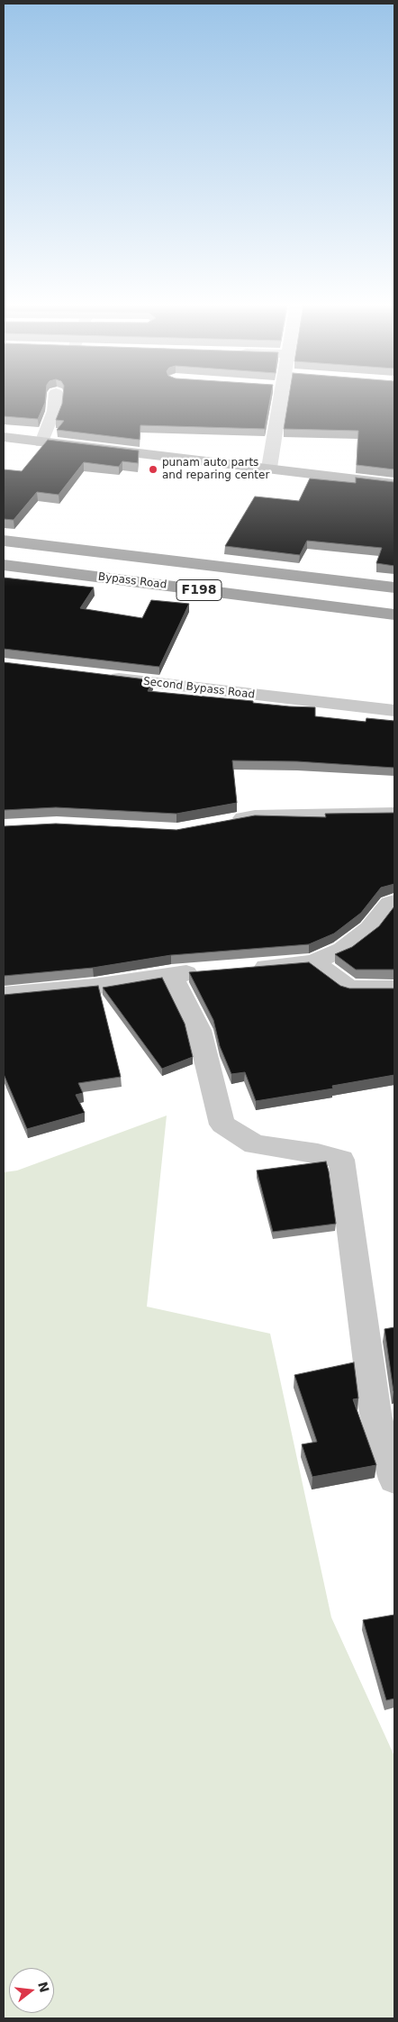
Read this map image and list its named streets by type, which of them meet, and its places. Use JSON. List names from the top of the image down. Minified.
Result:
{"streets":{"main road":["Bypass Road","F198"],"street":["Second Bypass Road"]},"places":["punam auto parts and reparing center"],"north":"right"}
